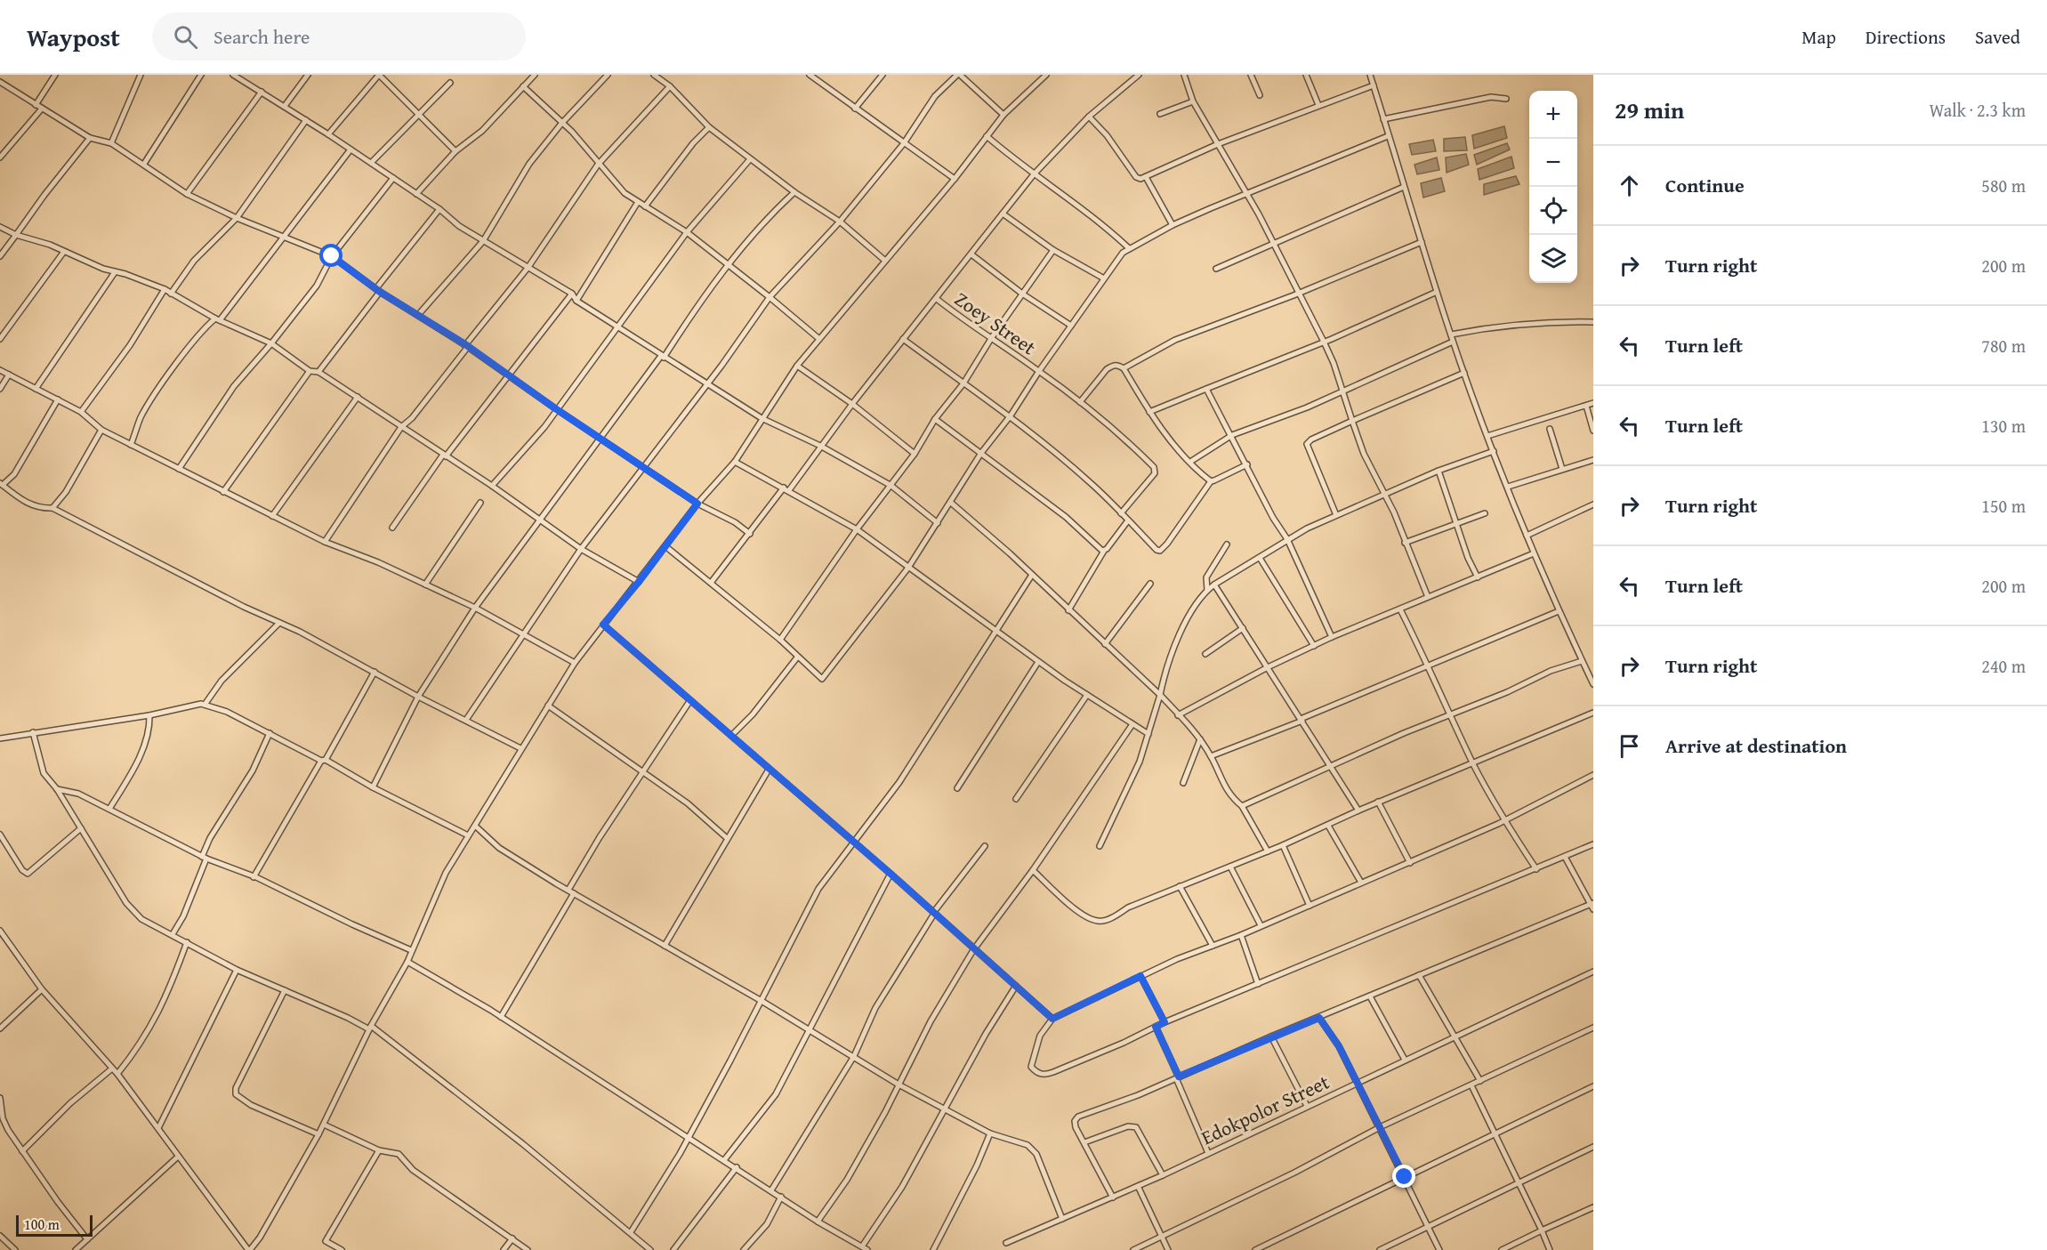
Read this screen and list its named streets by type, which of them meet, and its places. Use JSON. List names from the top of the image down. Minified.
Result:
{"streets":{"street":["Zoey Street","Edokpolor Street"]},"scale_bar":"100 m","page":{"header":"Waypost","search":"Search here","nav":["Map","Directions","Saved"],"heading":["29 min","Walk · 2.3 km"],"map_buttons":["+","−"],"list":[["Continue","580 m"],["Turn right","200 m"],["Turn left","780 m"],["Turn left","130 m"],["Turn right","150 m"],["Turn left","200 m"],["Turn right","240 m"],"Arrive at destination"],"scale":"100 m"}}
